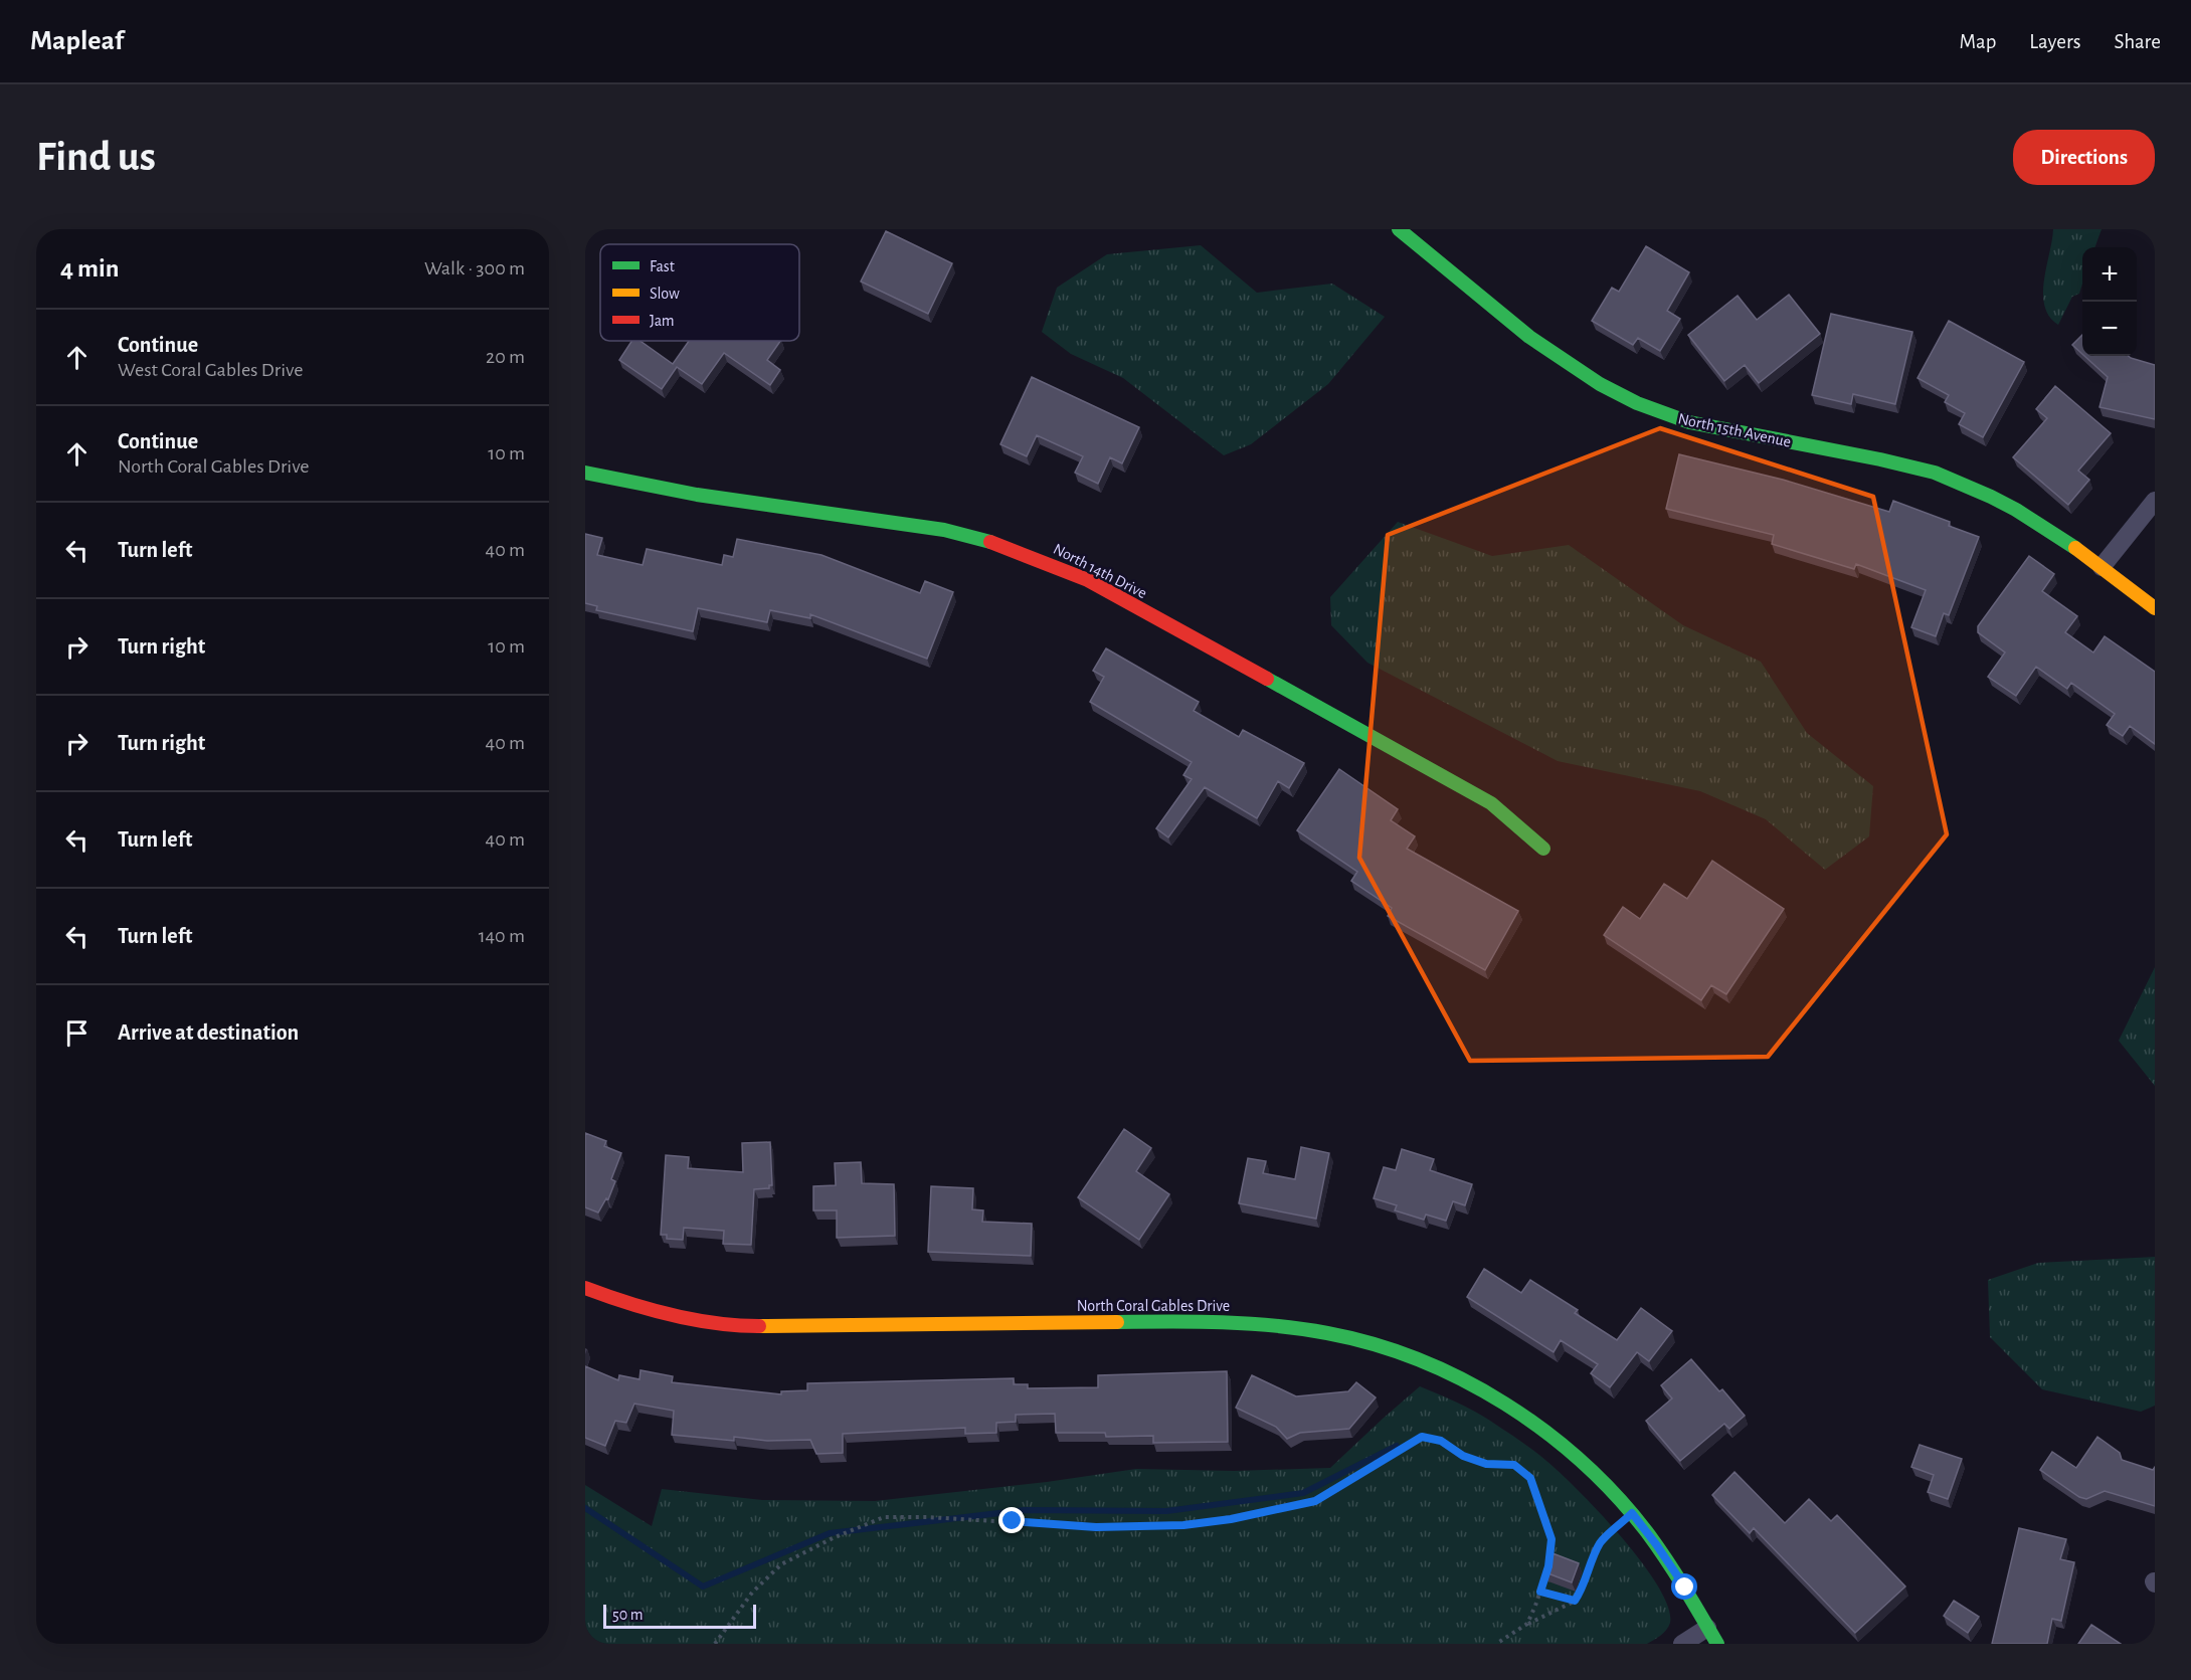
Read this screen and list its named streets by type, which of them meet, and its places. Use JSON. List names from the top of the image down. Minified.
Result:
{"streets":{"street":["North 15th Avenue","North 14th Drive","North Coral Gables Drive"]},"legend":["Fast","Slow","Jam"],"scale_bar":"50 m","page":{"header":"Mapleaf","nav":["Map","Layers","Share"],"buttons":"Directions","title":"Find us","heading":["4 min","Walk · 300 m"],"map_buttons":["+","−"],"list":[["Continue","West Coral Gables Drive","20 m"],["Continue","North Coral Gables Drive","10 m"],["Turn left","40 m"],["Turn right","10 m"],["Turn right","40 m"],["Turn left","40 m"],["Turn left","140 m"],"Arrive at destination"],"scale":"50 m"}}
